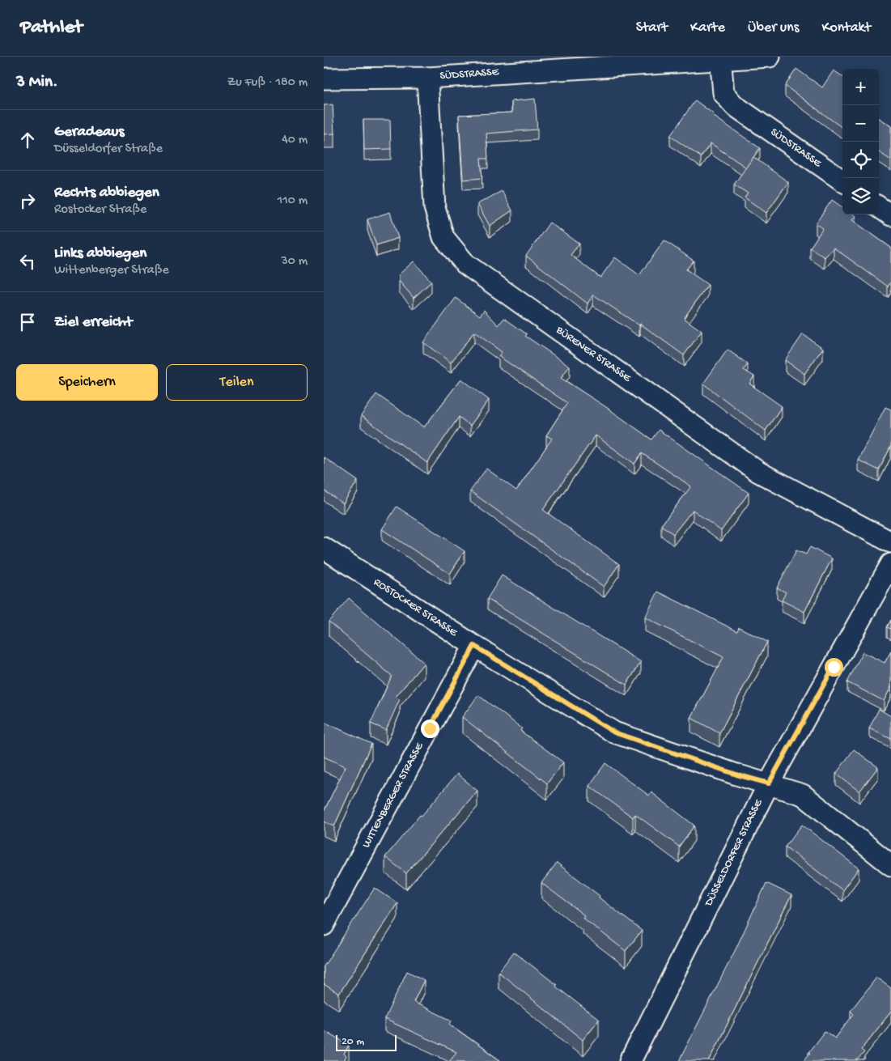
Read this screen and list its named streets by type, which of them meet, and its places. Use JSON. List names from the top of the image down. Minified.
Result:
{"streets":{"street":["SÜDSTRASSE","BÜRENER STRASSE","ROSTOCKER STRASSE","WITTENBERGER STRASSE","DÜSSELDORFER STRASSE"]},"crossings":[["SÜDSTRASSE","BÜRENER STRASSE"],["ROSTOCKER STRASSE","WITTENBERGER STRASSE"],["ROSTOCKER STRASSE","DÜSSELDORFER STRASSE"]],"scale_bar":"20 m","page":{"header":"Pathlet","nav":["Start","Karte","Über uns","Kontakt"],"heading":["3 Min.","Zu Fuß · 180 m"],"map_buttons":["+","−"],"list":[["Geradeaus","Düsseldorfer Straße","40 m"],["Rechts abbiegen","Rostocker Straße","110 m"],["Links abbiegen","Wittenberger Straße","30 m"],"Ziel erreicht"],"buttons":["Speichern","Teilen"],"scale":"20 m"}}
